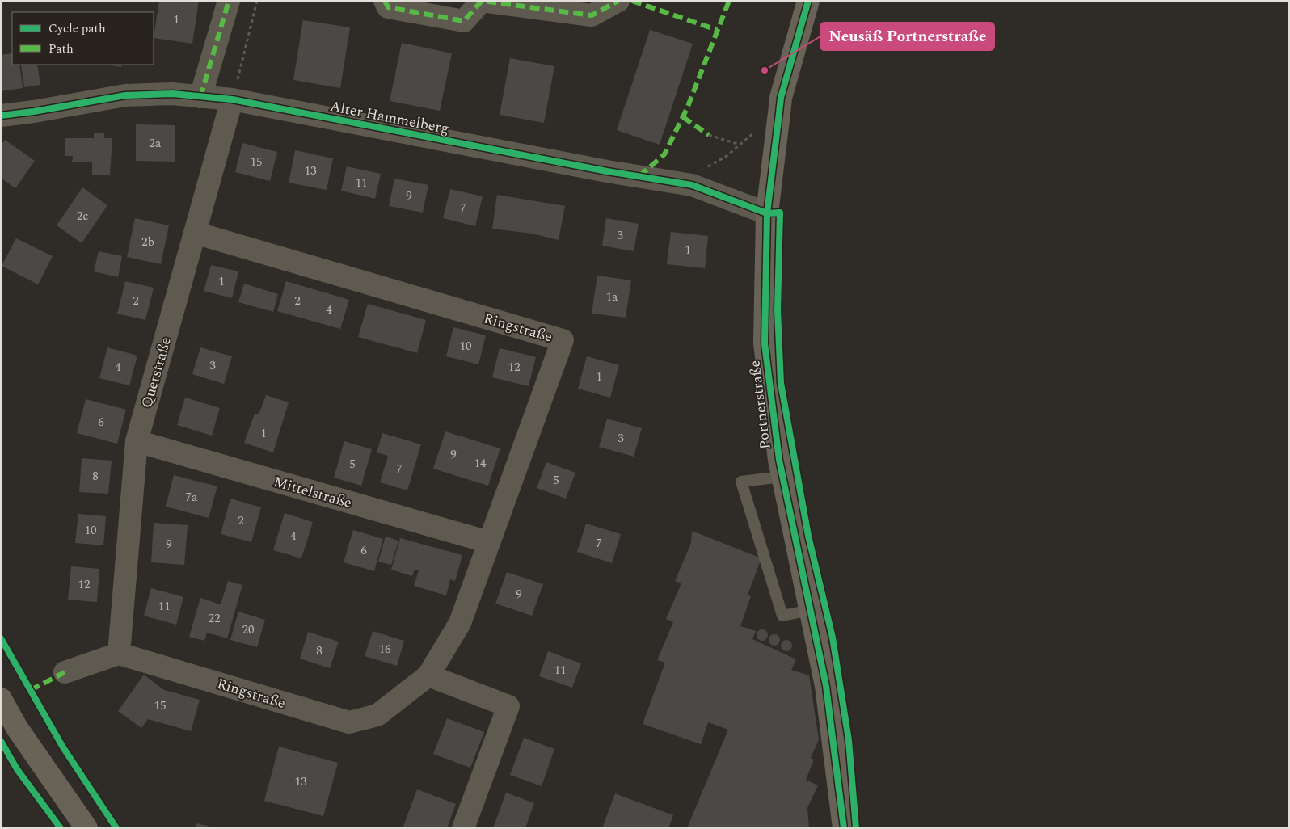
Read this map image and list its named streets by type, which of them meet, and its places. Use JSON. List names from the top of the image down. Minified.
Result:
{"streets":{"street":["Alter Hammelberg","Ringstraße","Querstraße","Portnerstraße","Mittelstraße"]},"crossings":[["Alter Hammelberg","Querstraße"],["Alter Hammelberg","Portnerstraße"],["Ringstraße","Querstraße"],["Ringstraße","Mittelstraße"],["Querstraße","Mittelstraße"]],"places":["Neusäß Portnerstraße"],"house_numbers":["1","2a","15","13","11","9","7","2c","3","2b","1","1","1a","2","2","4","10","3","4","12","1","6","1","3","9","14","5","7","8","5","7a","2","10","4","7","9","6","12","9","11","22","20","16","8","11","15","13"],"legend":["Cycle path","Path"]}
